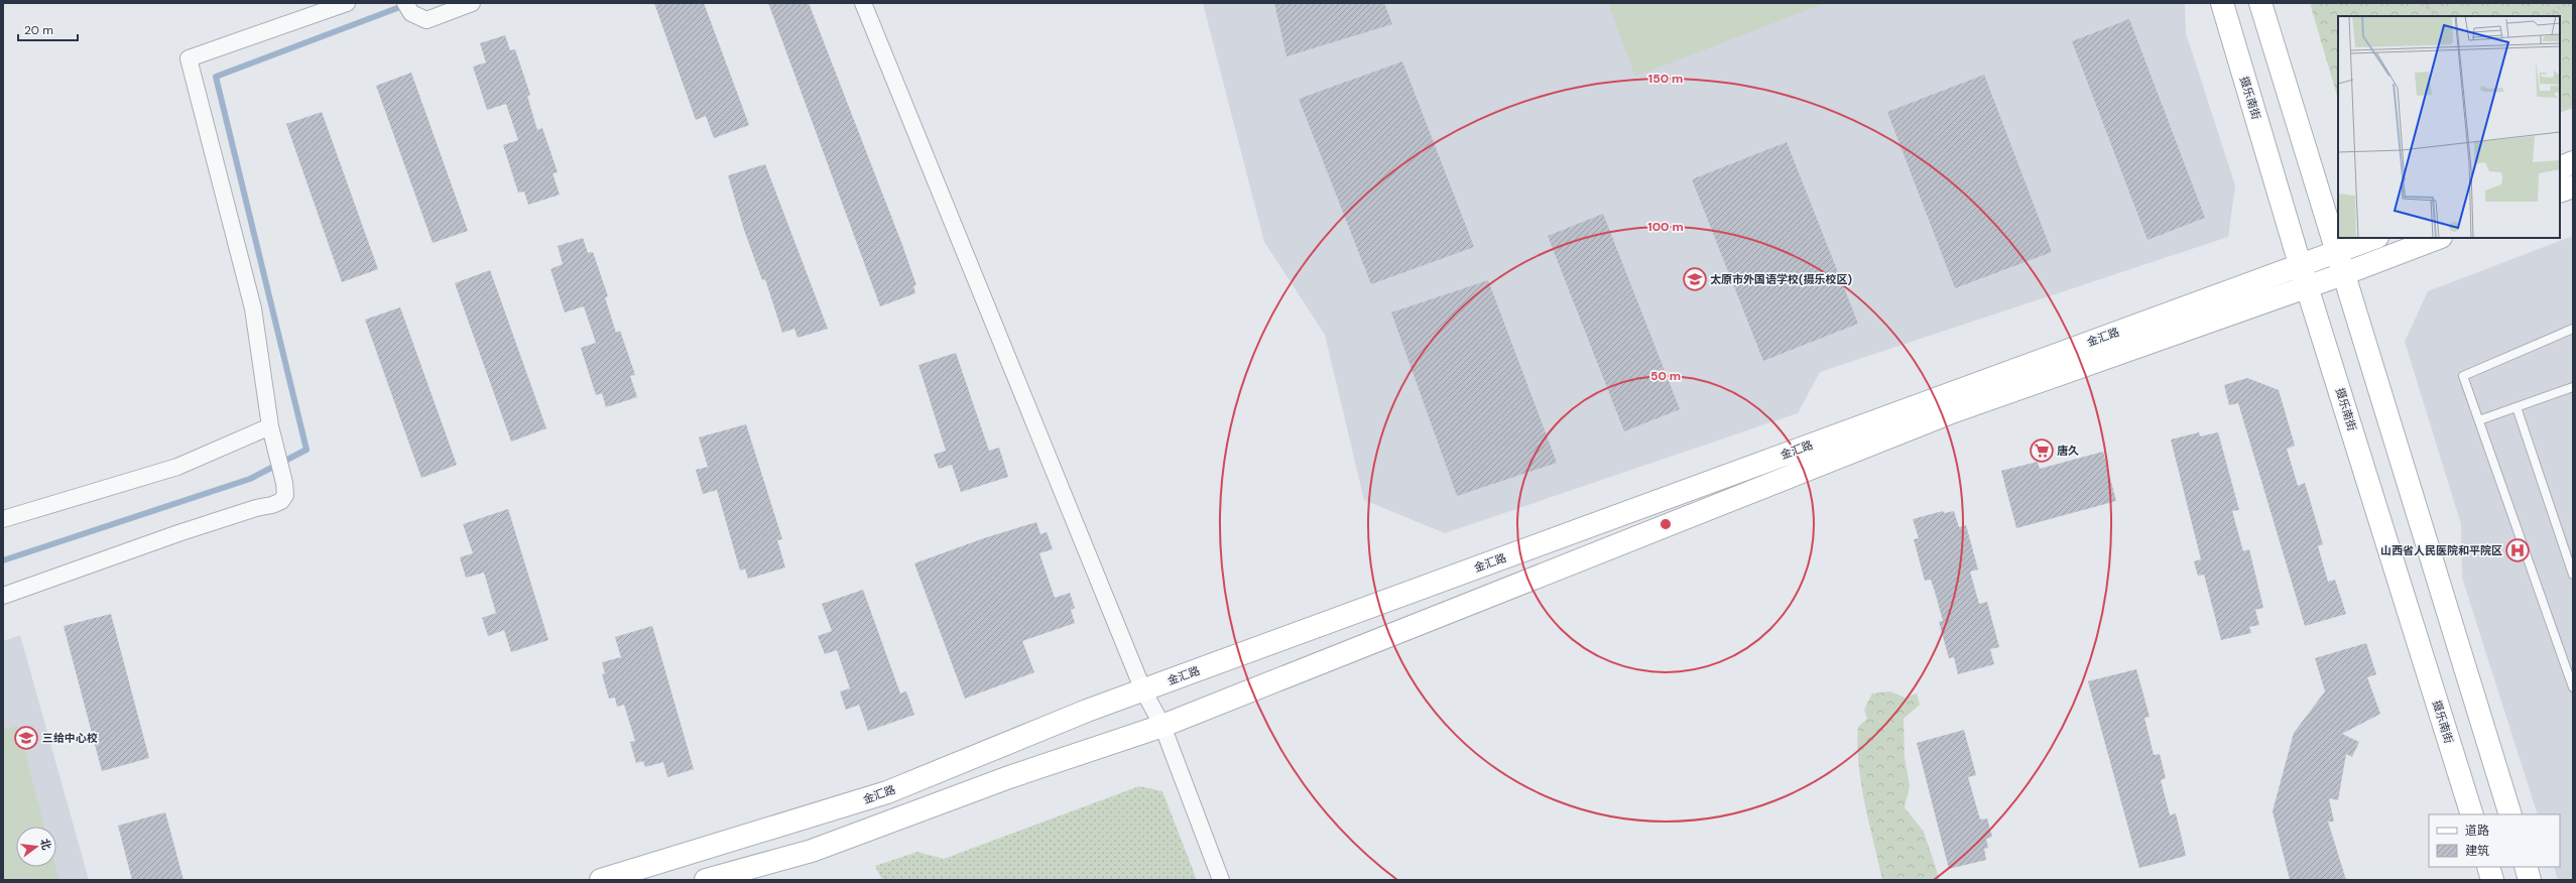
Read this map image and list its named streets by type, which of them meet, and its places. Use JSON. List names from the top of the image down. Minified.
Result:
{"streets":{"street":["摄乐南街","金汇路"]},"crossings":[["摄乐南街","金汇路"]],"places":{"school or university":["太原市外国语学校(摄乐校区)","三给中心校"],"supermarket":["唐久"],"hospital":["山西省人民医院和平院区"]},"legend":["道路","建筑"],"scale_bar":"20 m","north":"right","rings":["150 m","100 m","50 m"]}
